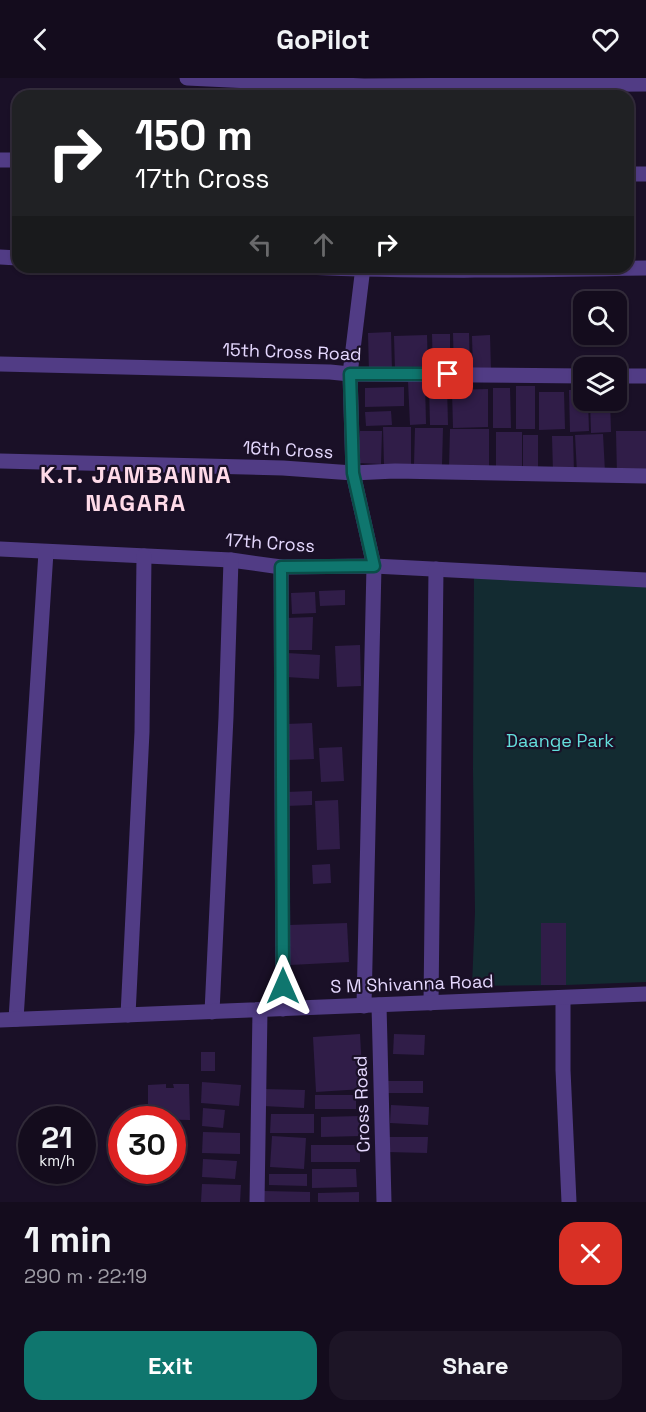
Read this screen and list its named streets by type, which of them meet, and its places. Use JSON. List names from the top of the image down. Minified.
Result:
{"streets":{"street":["15th Cross Road","16th Cross","17th Cross","S M Shivanna Road","Cross Road"]},"crossings":[["15th Cross Road","Cross Road"],["16th Cross","Cross Road"],["17th Cross","Cross Road"],["S M Shivanna Road","Cross Road"]],"districts":["K.T. JAMBANNA NAGARA"],"parks":["Daange Park"],"page":{"header":"GoPilot","turn":["150 m","17th Cross"],"speed":"21 km/h","limit":"30","heading":["1 min","290 m · 22:19"],"buttons":["Exit","Share"]}}
